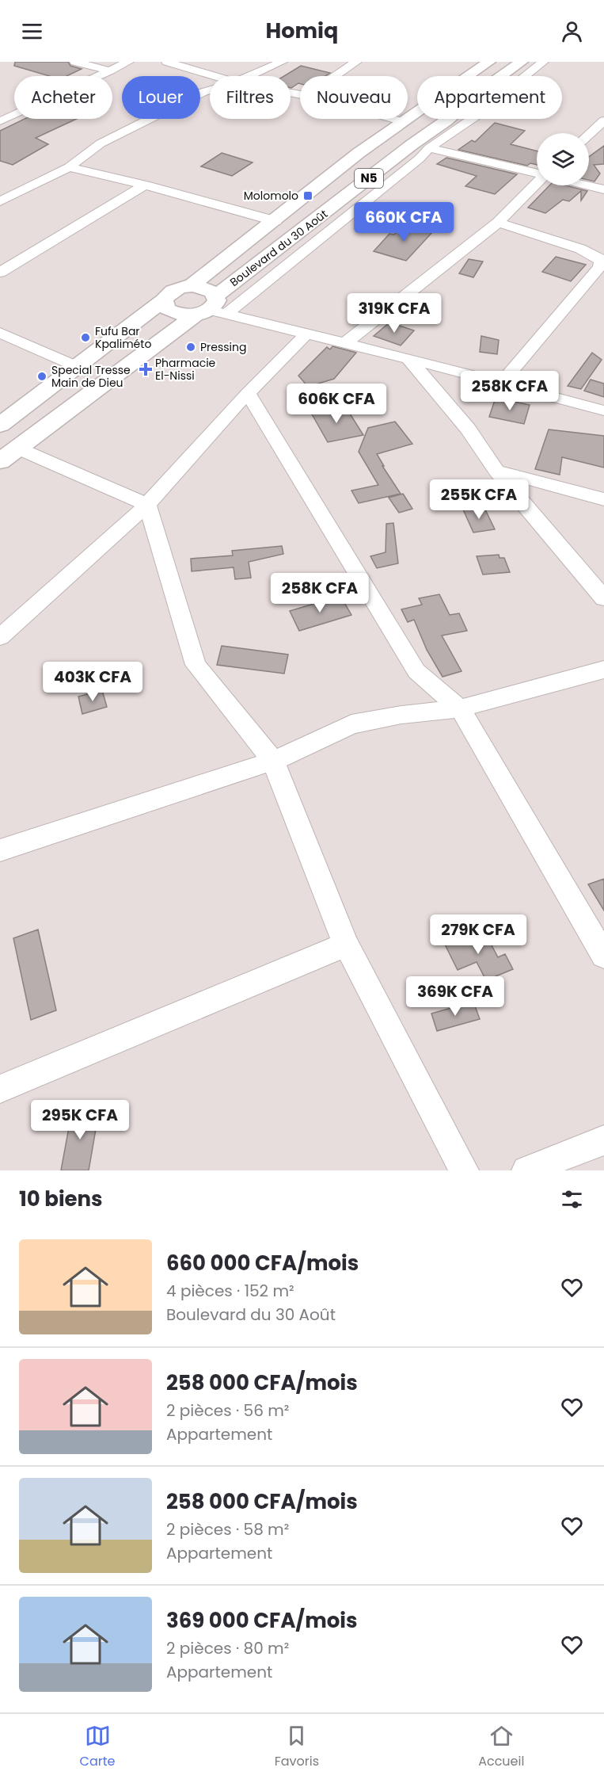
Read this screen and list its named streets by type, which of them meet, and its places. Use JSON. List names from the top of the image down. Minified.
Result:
{"streets":{"highway":["N5","Boulevard du 30 Août"]},"crossings":[["N5","Boulevard du 30 Août"]],"places":{"transit":["Molomolo"],"other":["Fufu Bar Kpaliméto","Pressing","Special Tresse Main de Dieu"],"health":["Pharmacie El-Nissi"]},"page":{"header":"Homiq","chip":["Acheter","Louer","Filtres","Nouveau","Appartement"],"price":["660K CFA","319K CFA","258K CFA","606K CFA","255K CFA","258K CFA","403K CFA","279K CFA","369K CFA","295K CFA"],"heading":"10 biens","list":[{"name":"660 000 CFA/mois","note":"4 pièces · 152 m² · Boulevard du 30 Août"},{"name":"258 000 CFA/mois","note":"2 pièces · 56 m² · Appartement"},{"name":"258 000 CFA/mois","note":"2 pièces · 58 m² · Appartement"},{"name":"369 000 CFA/mois","note":"2 pièces · 80 m² · Appartement"}],"tabs":["Carte","Favoris","Accueil"]}}
